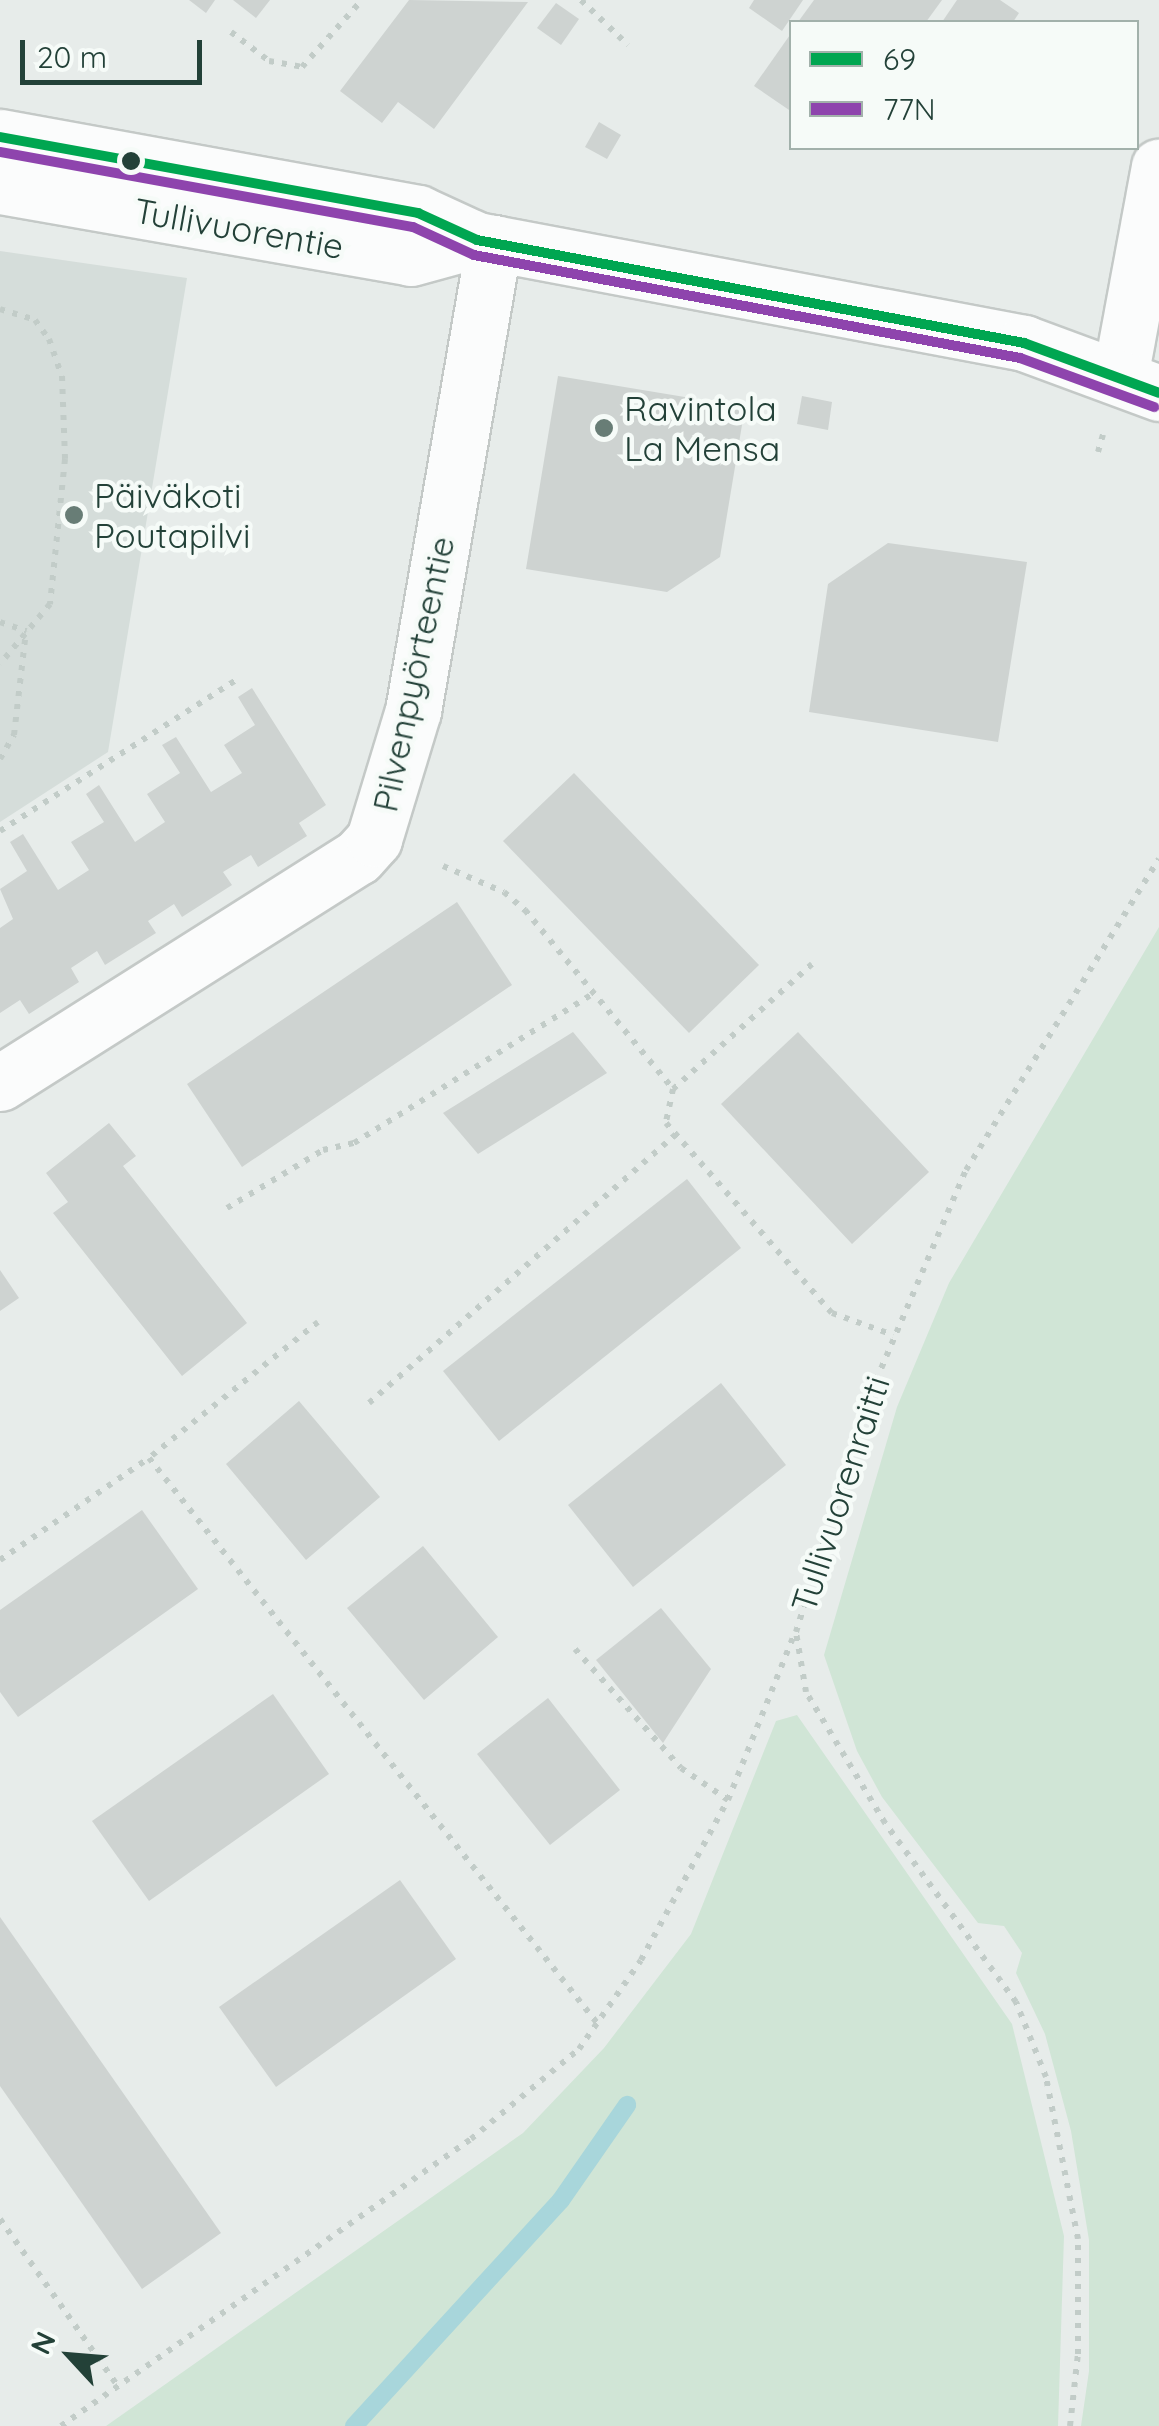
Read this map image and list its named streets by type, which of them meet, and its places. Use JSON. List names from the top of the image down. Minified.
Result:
{"streets":{"main road":["Tullivuorentie","Pilvenpyörteentie"],"path":["Tullivuorenraitti"]},"crossings":[["Tullivuorentie","Pilvenpyörteentie"]],"places":["Ravintola La Mensa","Päiväkoti Poutapilvi"],"lines":["transit line 69","transit line 77N"],"legend":["69","77N"],"scale_bar":"20 m","north":"top left"}
